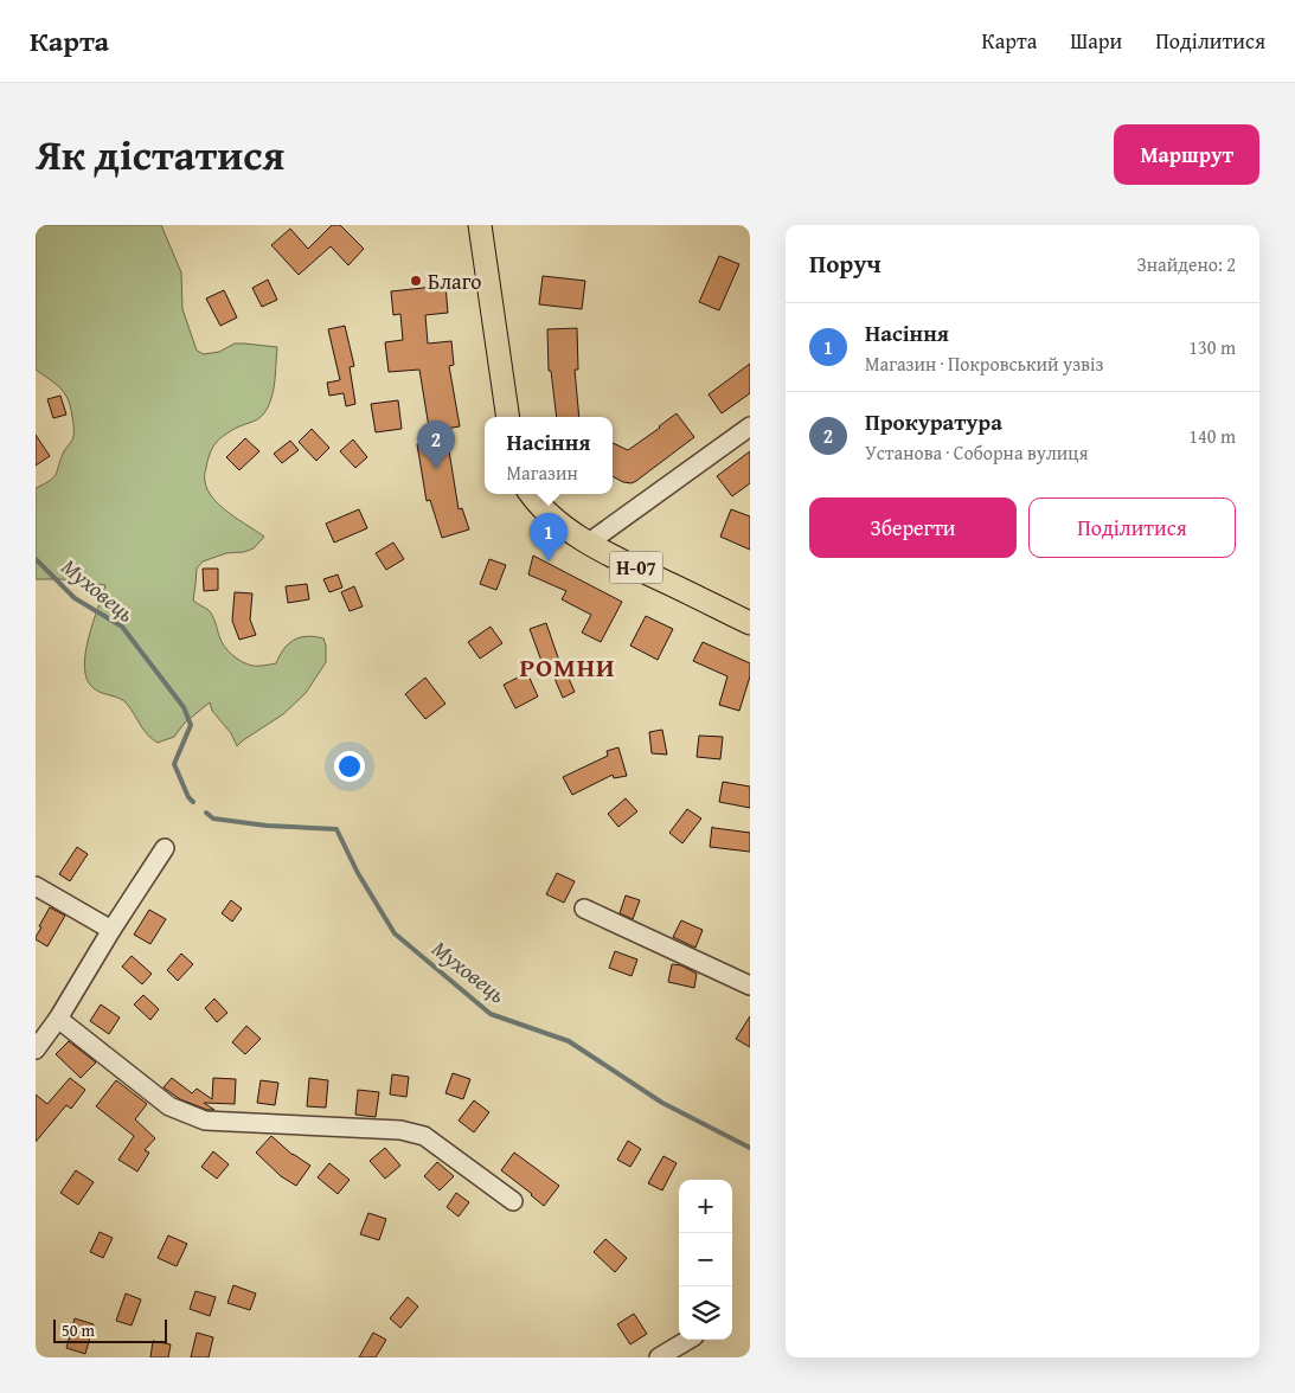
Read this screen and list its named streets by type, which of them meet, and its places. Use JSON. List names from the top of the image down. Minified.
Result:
{"streets":{"main road":["Н-07"]},"districts":["РОМНИ"],"water":["Муховець"],"places":["Благо"],"scale_bar":"50 m","page":{"header":"Карта","nav":["Карта","Шари","Поділитися"],"title":"Як дістатися","buttons":["Маршрут",["Зберегти","Поділитися"]],"heading":["Поруч","Знайдено: 2"],"list":[{"mark":"1","name":"Насіння","note":"Магазин · Покровський узвіз","value":"130 m"},{"mark":"2","name":"Прокуратура","note":"Установа · Соборна вулиця","value":"140 m"}],"popup":["Насіння","Магазин"],"pins":["2","1"],"map_buttons":["+","−"],"scale":"50 m"}}
